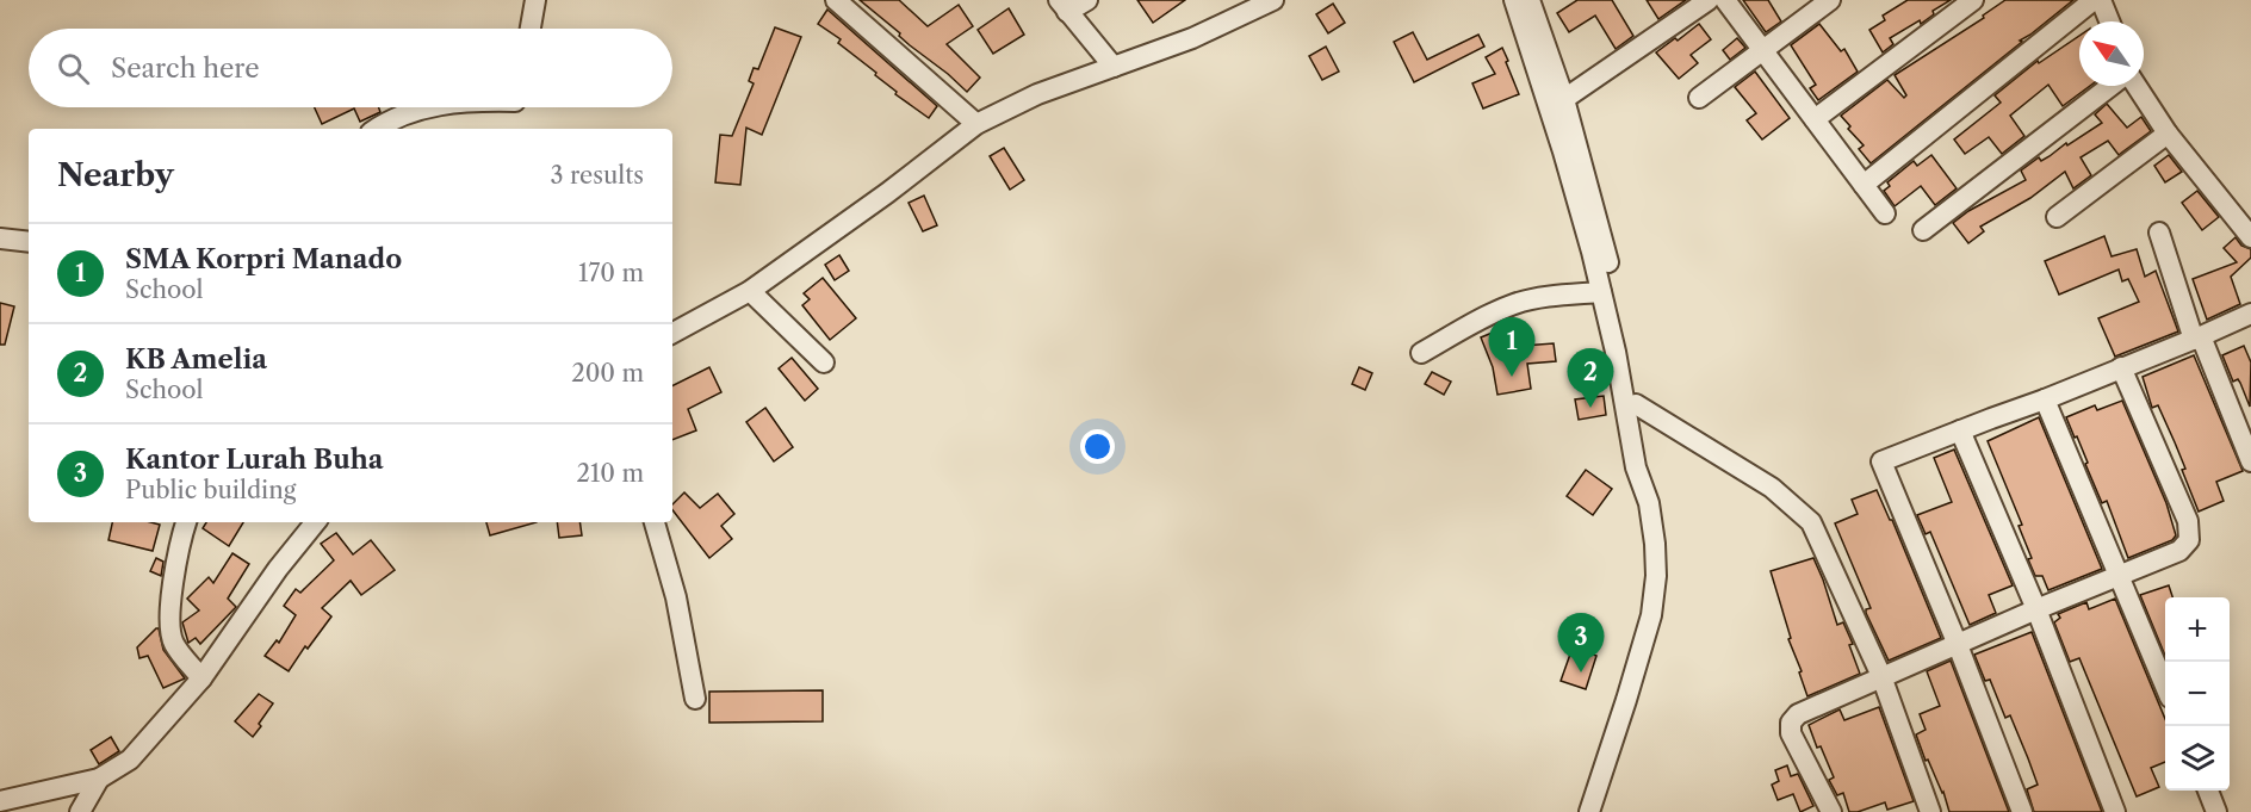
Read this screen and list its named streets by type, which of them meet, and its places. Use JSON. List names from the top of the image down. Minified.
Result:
{"north":"top left","page":{"search":"Search here","heading":["Nearby","3 results"],"list":[{"mark":"1","name":"SMA Korpri Manado","note":"School","value":"170 m"},{"mark":"2","name":"KB Amelia","note":"School","value":"200 m"},{"mark":"3","name":"Kantor Lurah Buha","note":"Public building","value":"210 m"}],"pins":["1","2","3"],"map_buttons":["+","−"]}}
